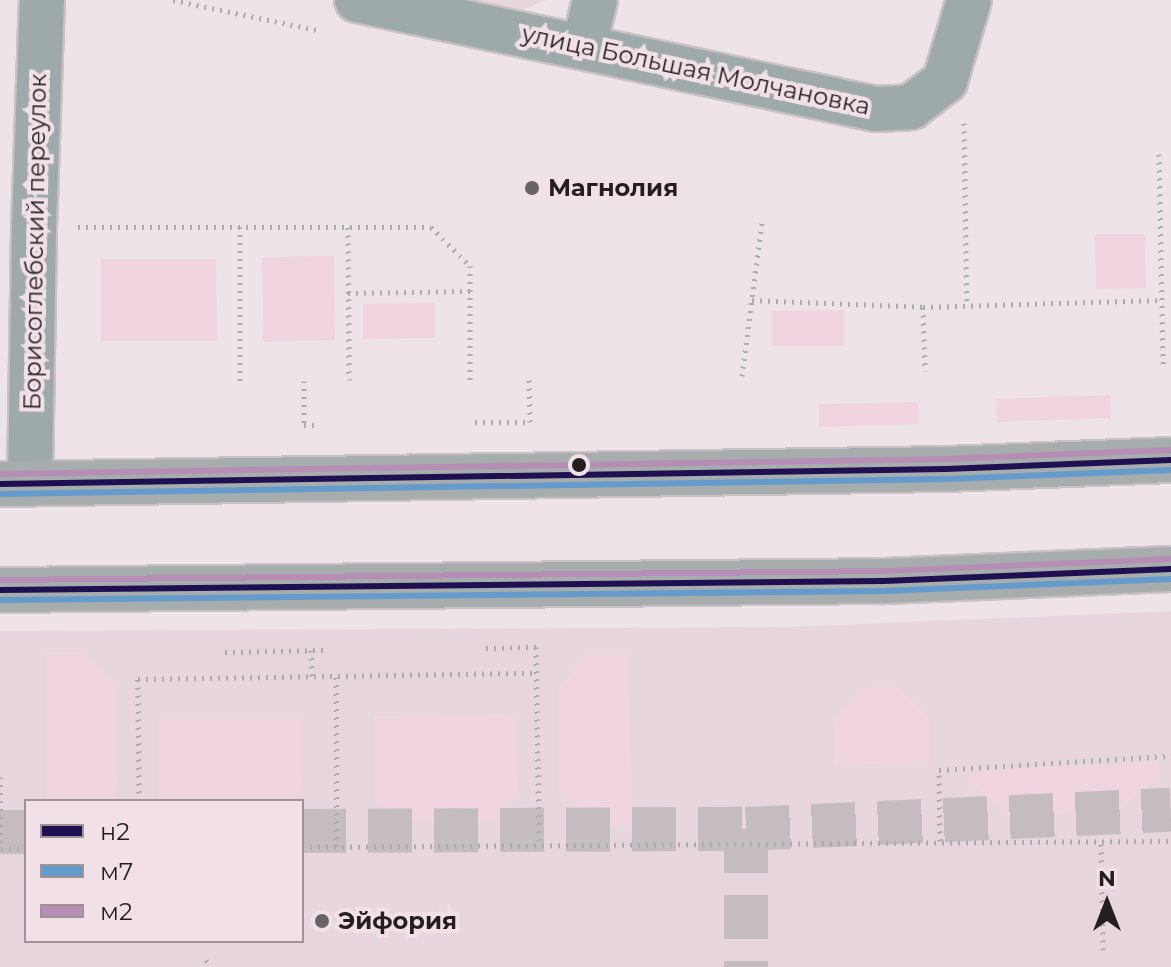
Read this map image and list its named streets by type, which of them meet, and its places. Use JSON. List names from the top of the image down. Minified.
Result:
{"streets":{"street":["улица Большая Молчановка","Борисоглебский переулок"]},"places":["Магнолия","Эйфория"],"lines":["transit line м2","transit line н2","transit line м7"],"legend":["н2","м7","м2"],"north":"top"}
